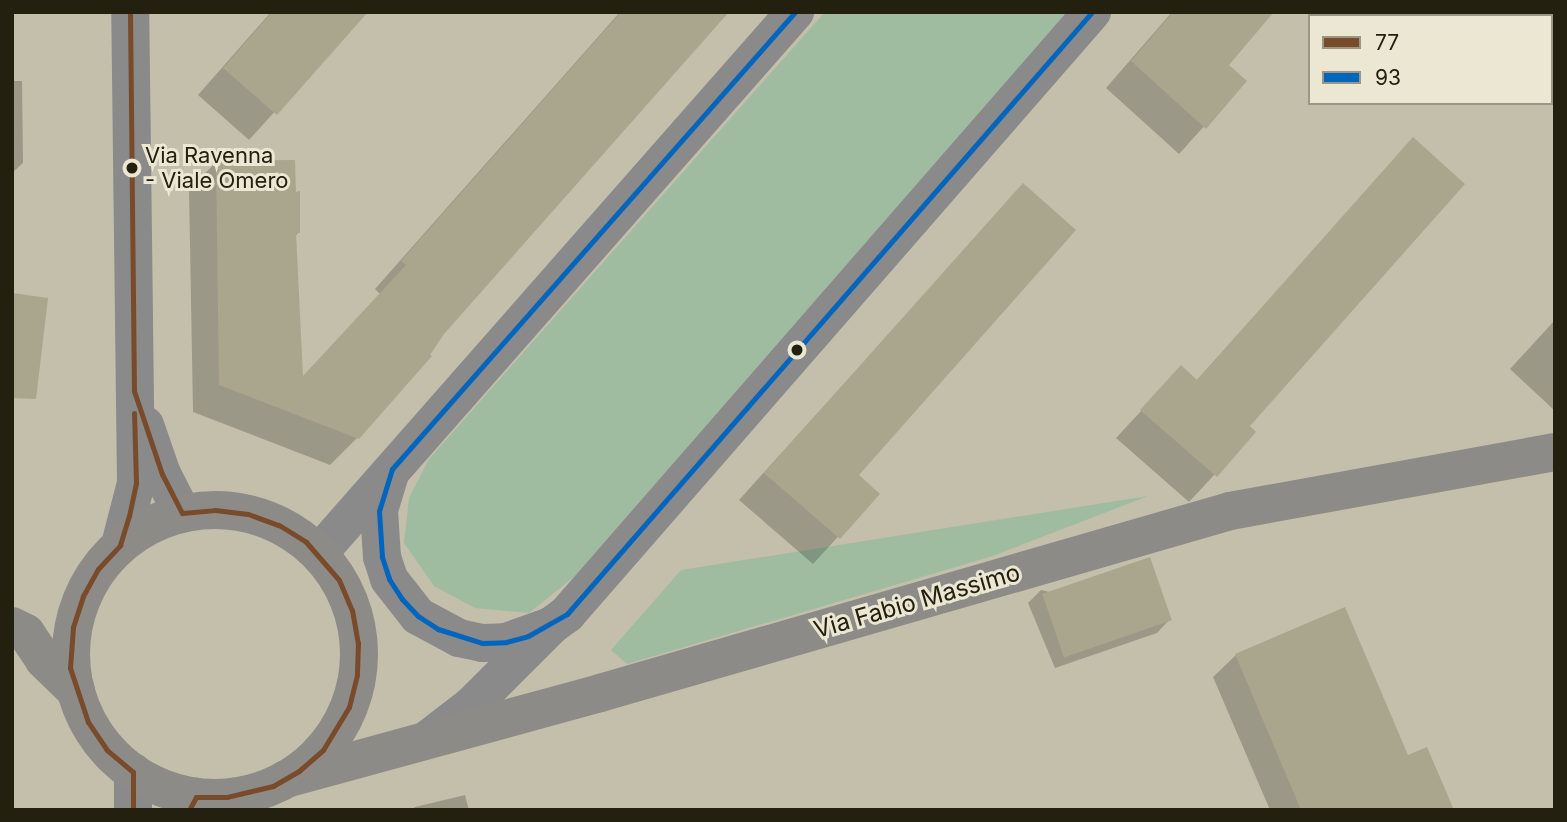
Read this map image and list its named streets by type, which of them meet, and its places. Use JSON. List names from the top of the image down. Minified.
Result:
{"streets":{"main road":["Via Fabio Massimo"]},"places":["Via Ravenna - Viale Omero"],"lines":["transit line 77","transit line 93"],"legend":["77","93"]}
